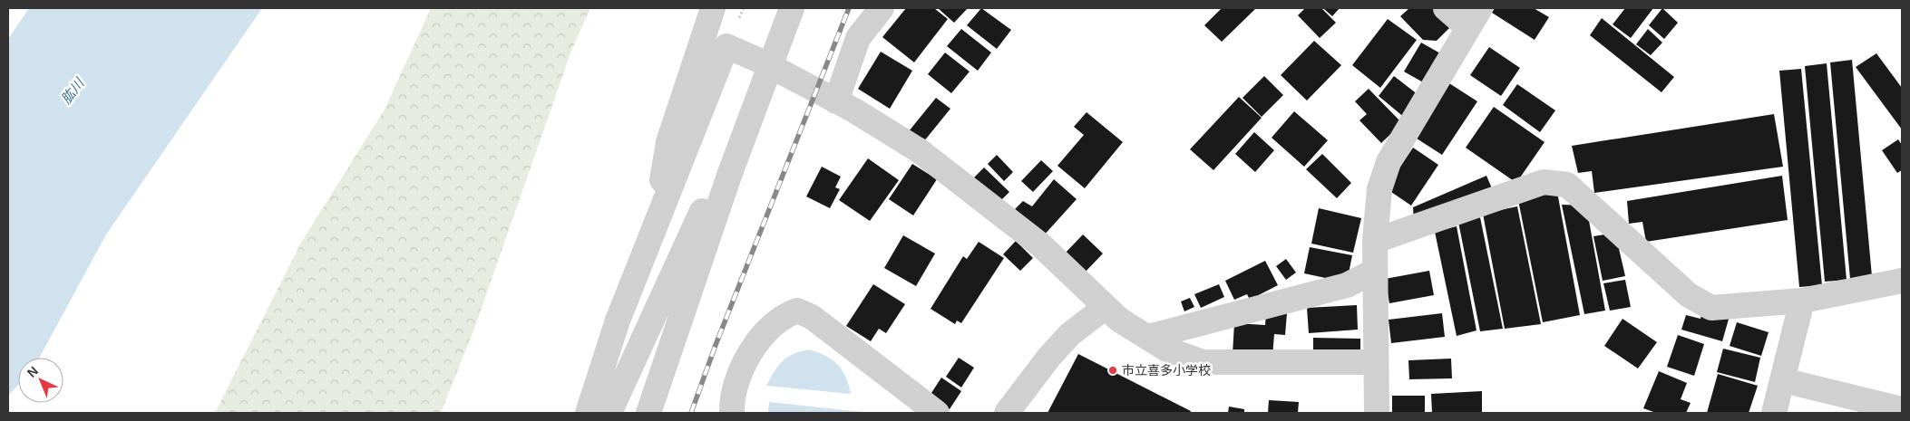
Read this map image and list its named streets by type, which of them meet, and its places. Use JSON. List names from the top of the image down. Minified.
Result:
{"water":["肱川"],"places":["市立喜多小学校"],"north":"top left"}
